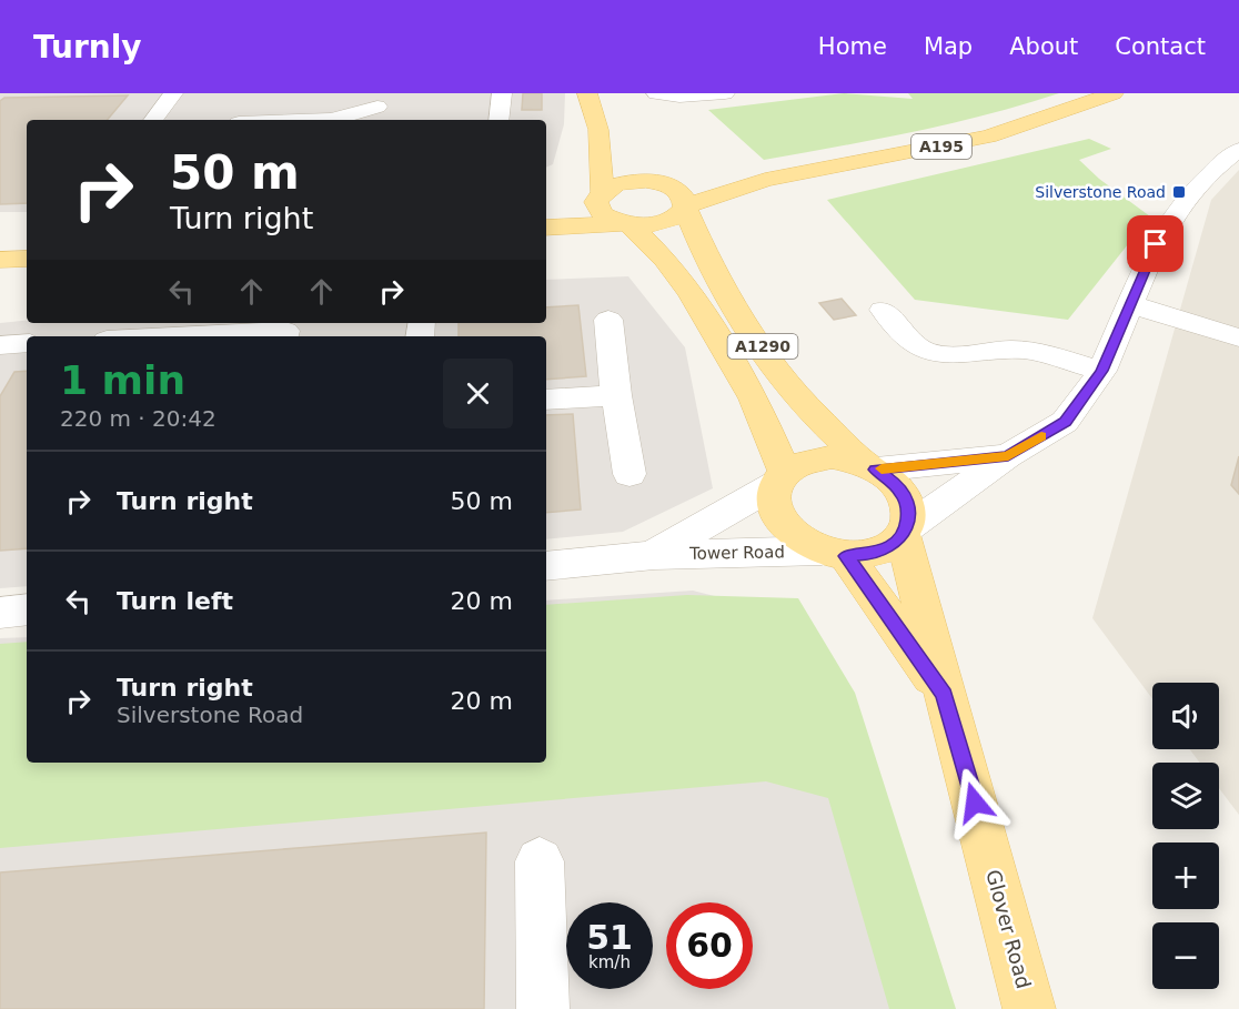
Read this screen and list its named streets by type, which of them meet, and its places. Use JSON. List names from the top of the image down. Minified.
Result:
{"streets":{"main road":["A195","A1290","Glover Road"],"street":["Tower Road"]},"crossings":[["A195","A1290"],["A1290","Tower Road"],["A1290","Glover Road"],["Tower Road","Glover Road"]],"places":{"transit":["Silverstone Road"]},"page":{"header":"Turnly","nav":["Home","Map","About","Contact"],"turn":["50 m","Turn right"],"heading":["1 min","220 m · 20:42"],"list":[{"name":"Turn right","value":"50 m"},{"name":"Turn left","value":"20 m"},{"name":"Turn right","note":"Silverstone Road","value":"20 m"}],"map_buttons":["+","−"],"speed":"51 km/h","limit":"60"}}
